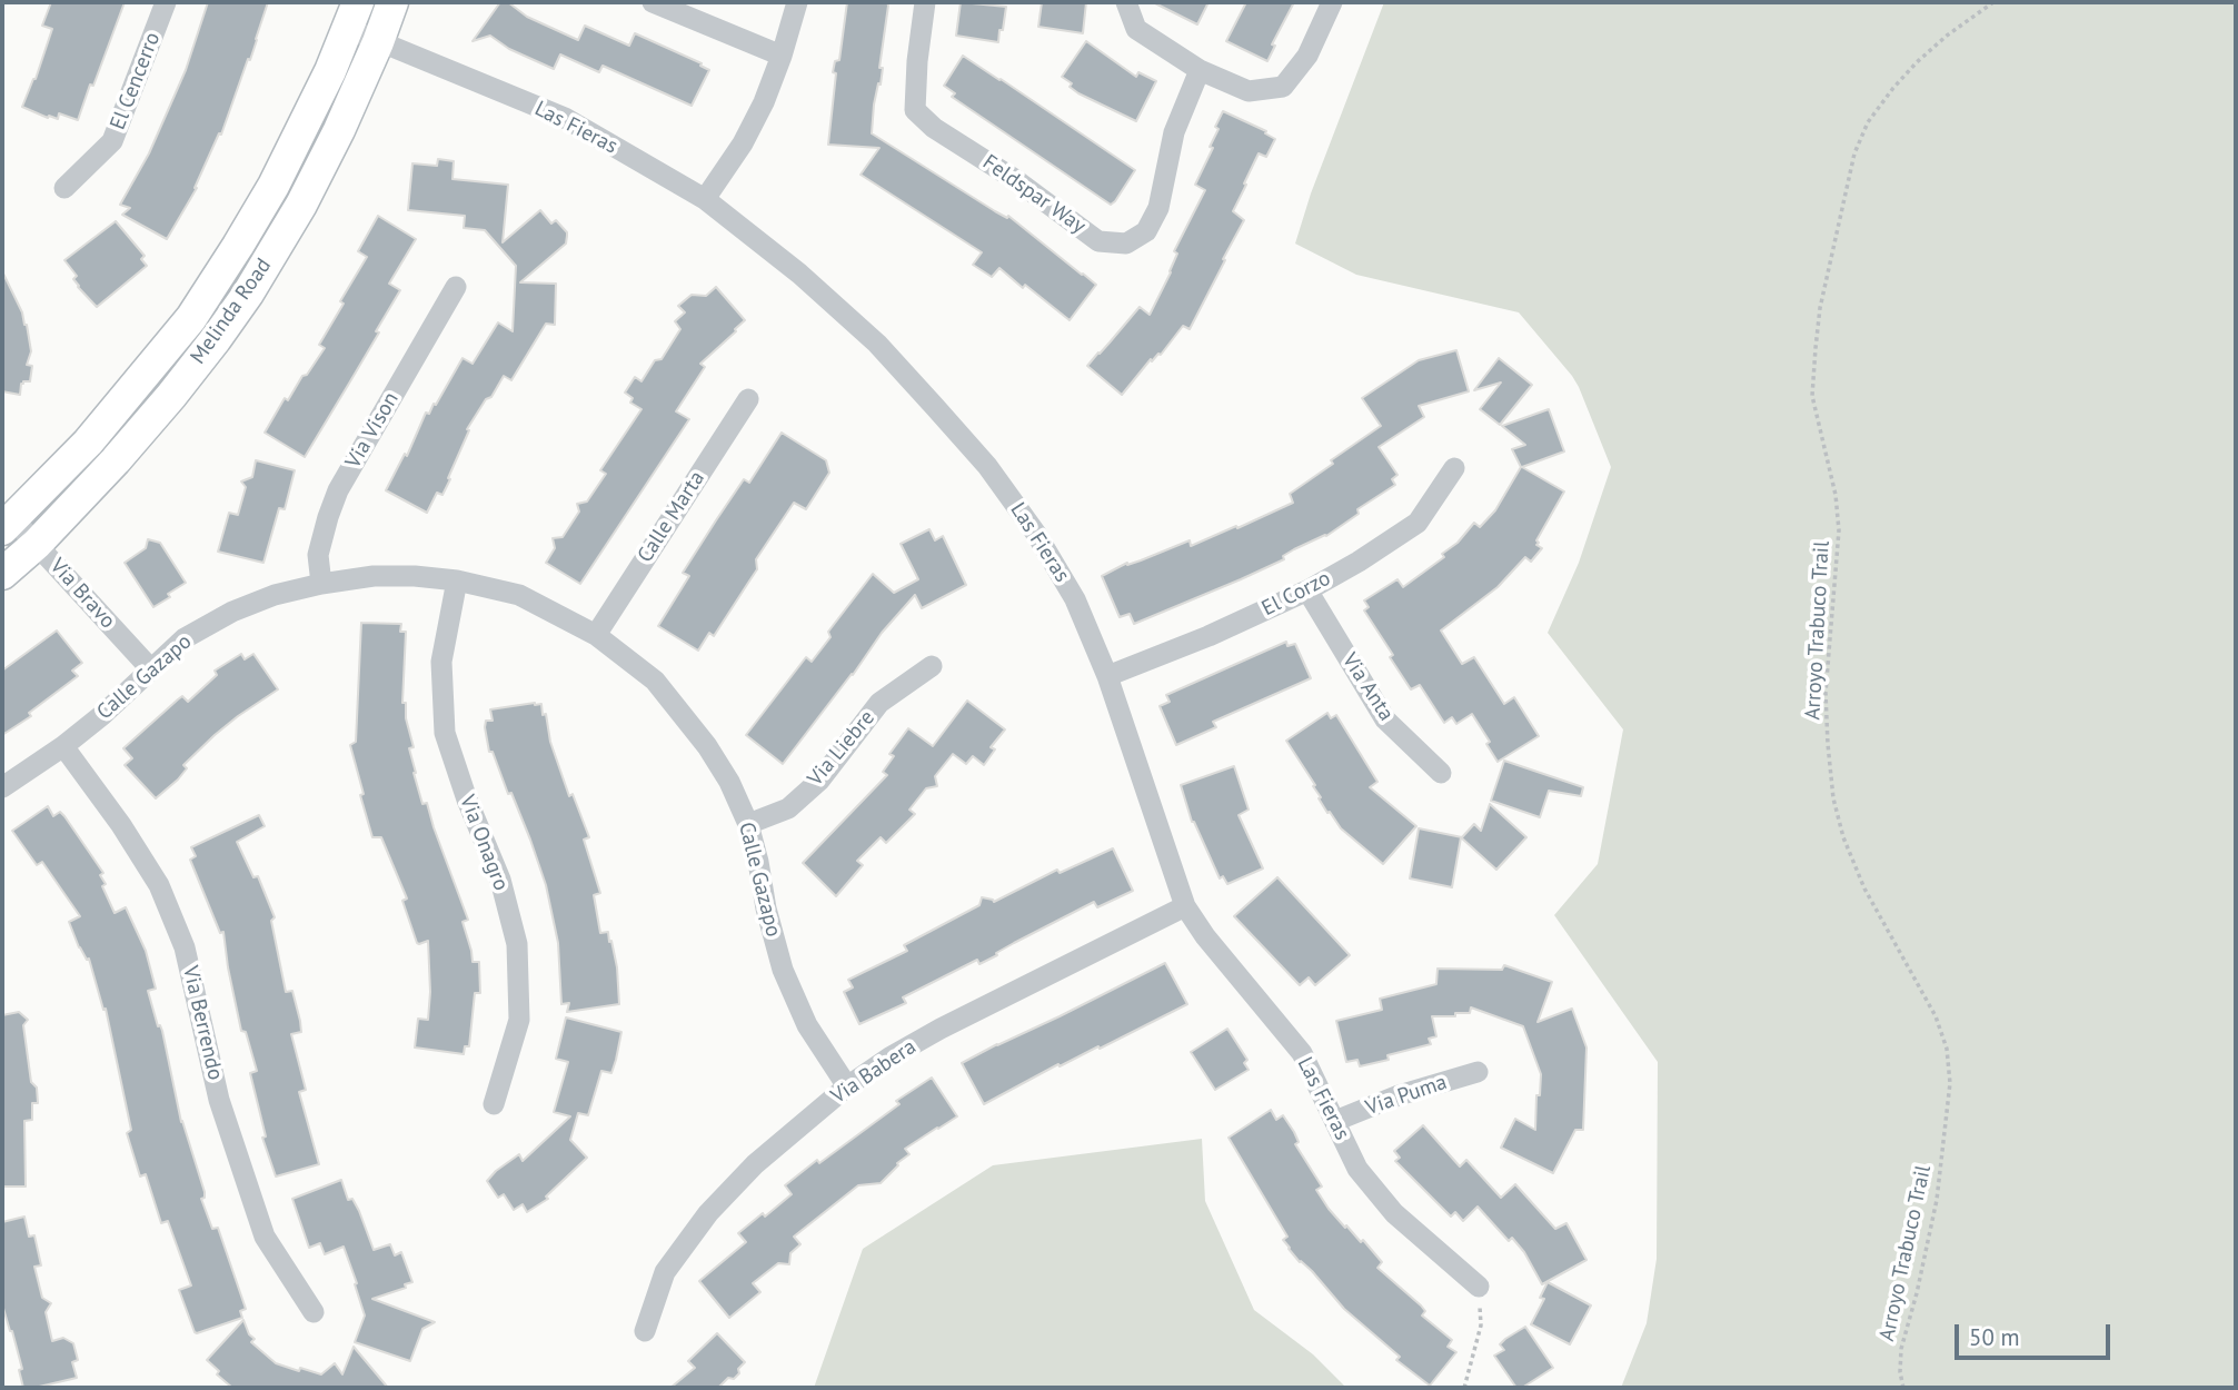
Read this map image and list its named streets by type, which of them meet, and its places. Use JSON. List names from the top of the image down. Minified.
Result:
{"streets":{"main road":["Melinda Road"],"street":["El Cencerro","Las Fieras","Feldspar Way","Via Vison","Calle Marta","Via Bravo","El Corzo","Calle Gazapo","Via Anta","Via Liebre","Via Onagro","Via Berrendo","Via Babera","Via Puma"],"path":["Arroyo Trabuco Trail"]},"crossings":[["Las Fieras","Melinda Road"],["Las Fieras","El Corzo"],["Las Fieras","Via Babera"],["Las Fieras","Via Puma"],["Melinda Road","Via Bravo"],["Via Vison","Calle Gazapo"],["Calle Marta","Calle Gazapo"],["Via Bravo","Calle Gazapo"],["El Corzo","Via Anta"],["Calle Gazapo","Via Liebre"],["Calle Gazapo","Via Onagro"],["Calle Gazapo","Via Berrendo"],["Calle Gazapo","Via Babera"]],"scale_bar":"50 m"}
